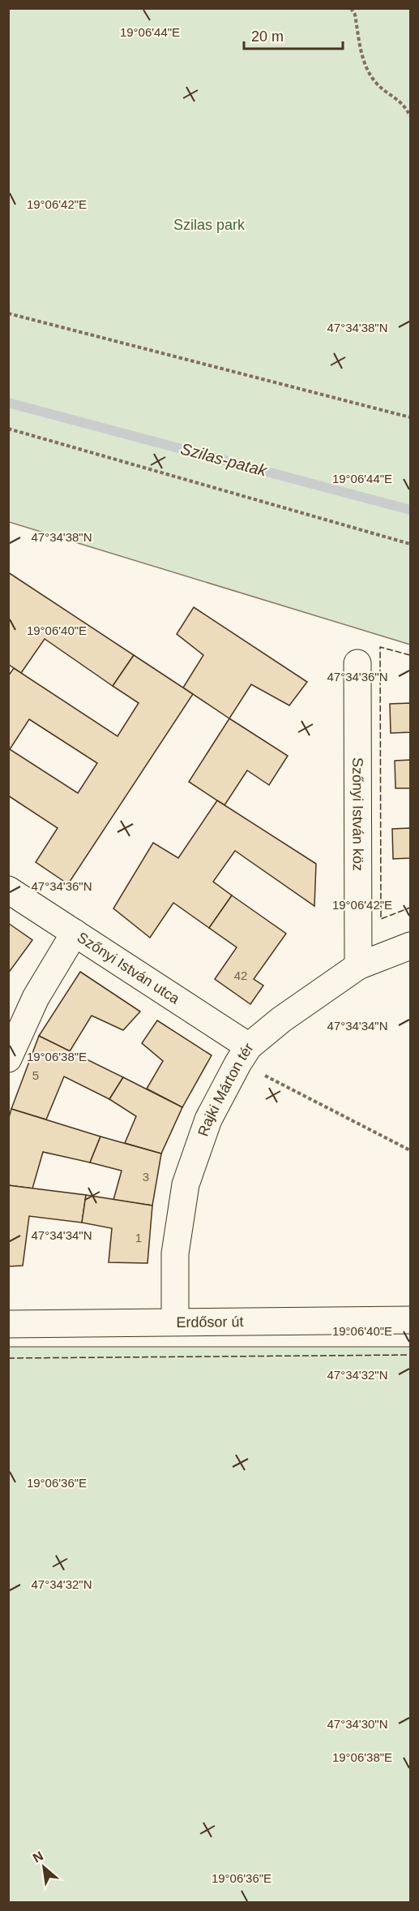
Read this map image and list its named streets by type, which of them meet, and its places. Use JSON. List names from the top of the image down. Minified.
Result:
{"streets":{"street":["Szőnyi István köz","Szőnyi István utca","Rajki Márton tér","Erdősor út"]},"crossings":[["Szőnyi István köz","Rajki Márton tér"],["Szőnyi István utca","Rajki Márton tér"],["Rajki Márton tér","Erdősor út"]],"water":["Szilas-patak"],"parks":["Szilas park"],"house_numbers":["42","5","3","1"],"scale_bar":"20 m","north":"top left","coordinates":["19°06'44\"E","19°06'42\"E","47°34'38\"N","19°06'40\"E","47°34'36\"N","47°34'34\"N","19°06'38\"E","47°34'32\"N","19°06'36\"E","47°34'30\"N"]}
